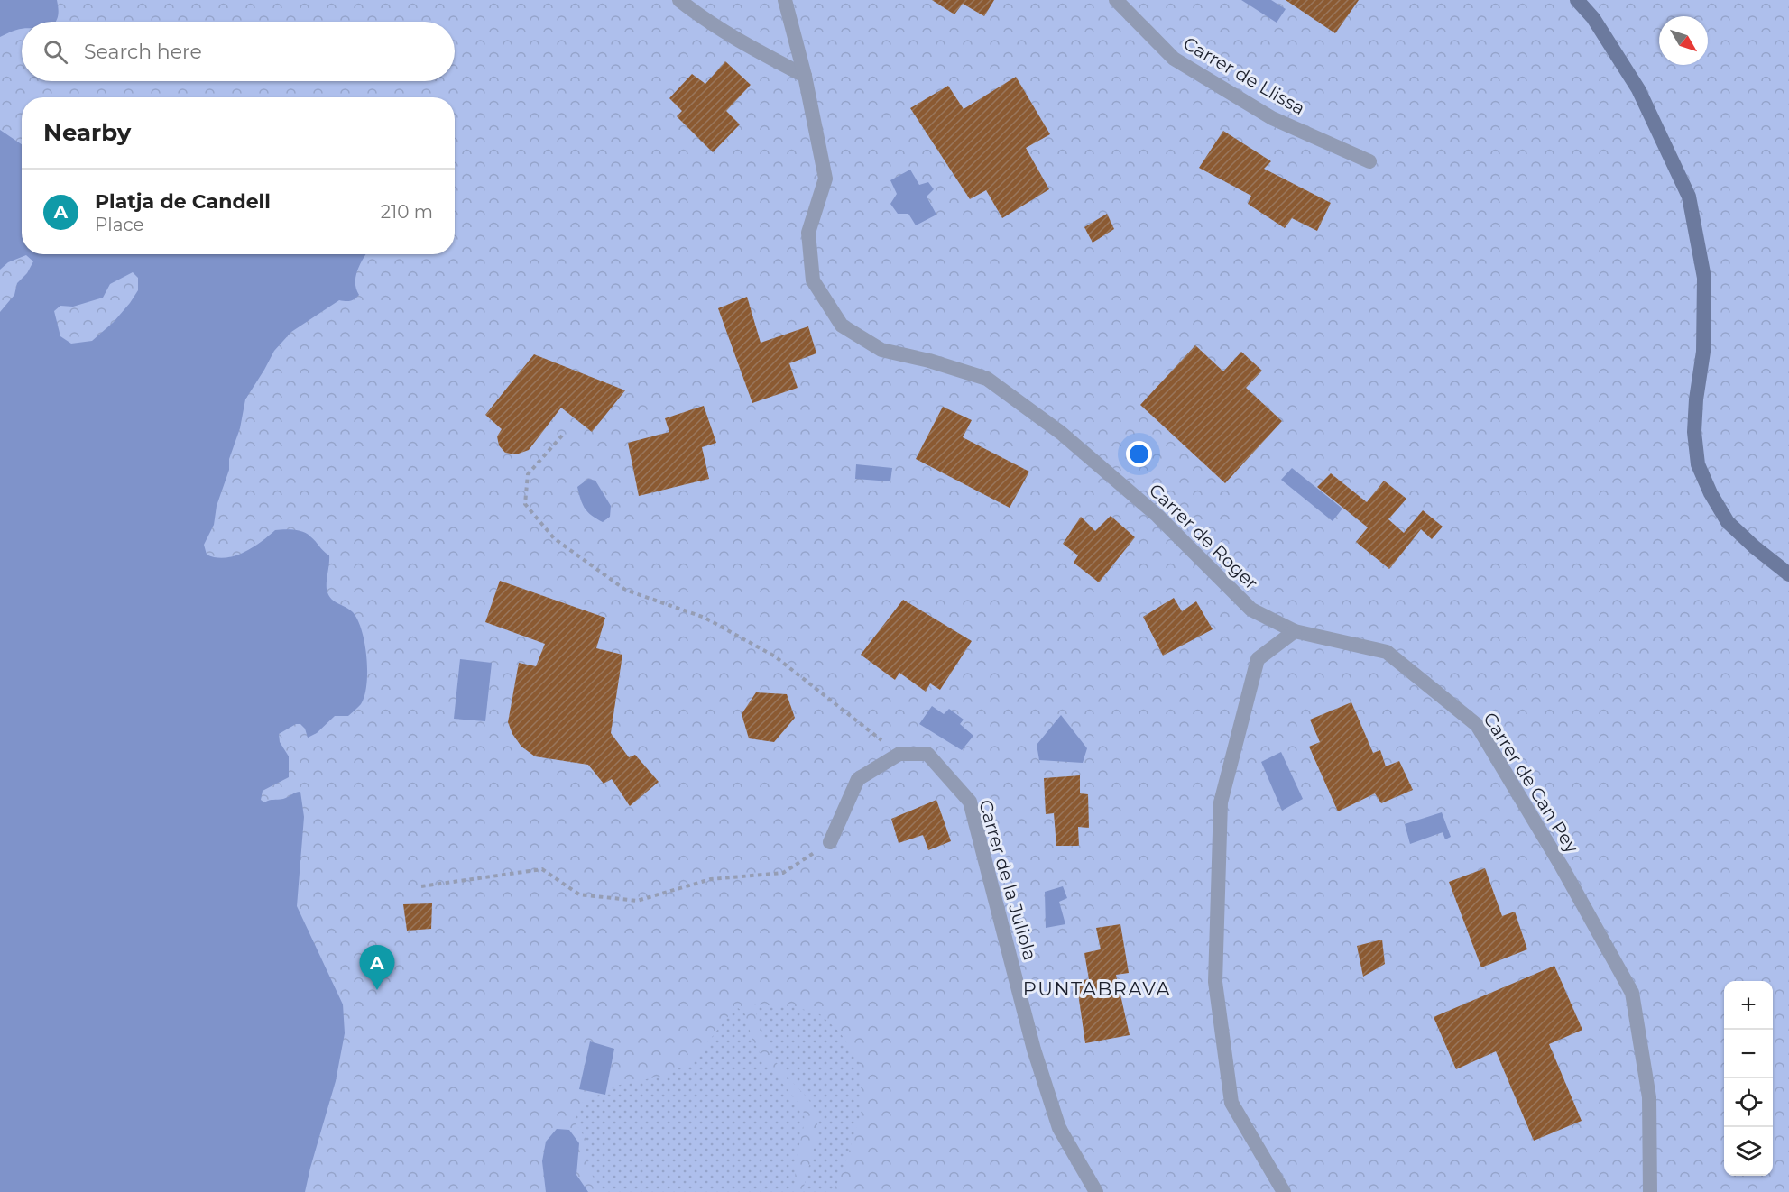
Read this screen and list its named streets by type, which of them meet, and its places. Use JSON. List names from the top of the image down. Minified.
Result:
{"streets":{"street":["Carrer de Llissa","Carrer de Roger","Carrer de Can Pey","Carrer de la Juliola"]},"crossings":[["Carrer de Roger","Carrer de Can Pey"]],"districts":["PUNTABRAVA"],"north":"bottom right","page":{"search":"Search here","heading":"Nearby","list":[{"mark":"A","name":"Platja de Candell","note":"Place","value":"210 m"}],"pins":"A","map_buttons":["+","−"]}}
